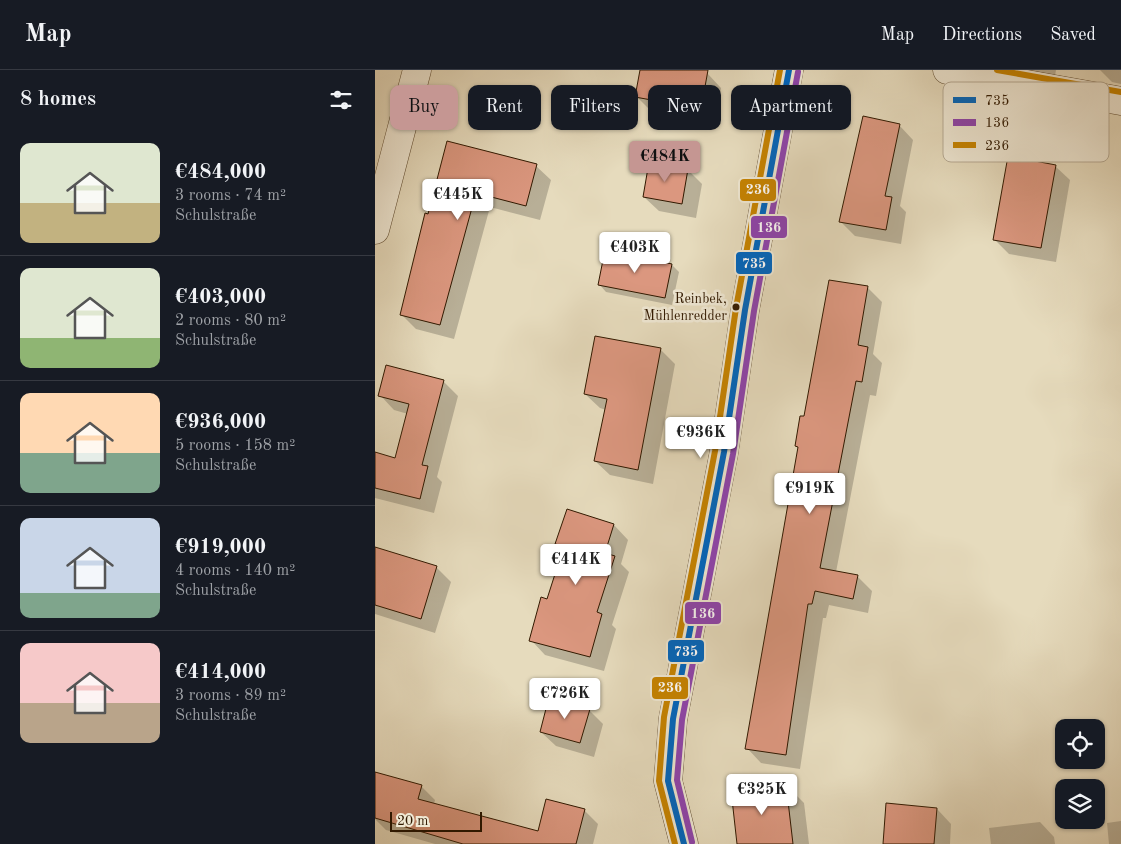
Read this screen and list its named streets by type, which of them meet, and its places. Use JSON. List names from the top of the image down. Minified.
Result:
{"places":["Reinbek, Mühlenredder"],"lines":["transit line 735","transit line 236","transit line 136"],"legend":["735","136","236"],"scale_bar":"20 m","page":{"header":"Map","nav":["Map","Directions","Saved"],"heading":"8 homes","chip":["Buy","Rent","Filters","New","Apartment"],"list":[{"name":"€484,000","note":"3 rooms · 74 m² · Schulstraße"},{"name":"€403,000","note":"2 rooms · 80 m² · Schulstraße"},{"name":"€936,000","note":"5 rooms · 158 m² · Schulstraße"},{"name":"€919,000","note":"4 rooms · 140 m² · Schulstraße"},{"name":"€414,000","note":"3 rooms · 89 m² · Schulstraße"}],"price":["€484K","€445K","€403K","€936K","€919K","€414K","€726K","€325K"],"scale":"20 m"}}
